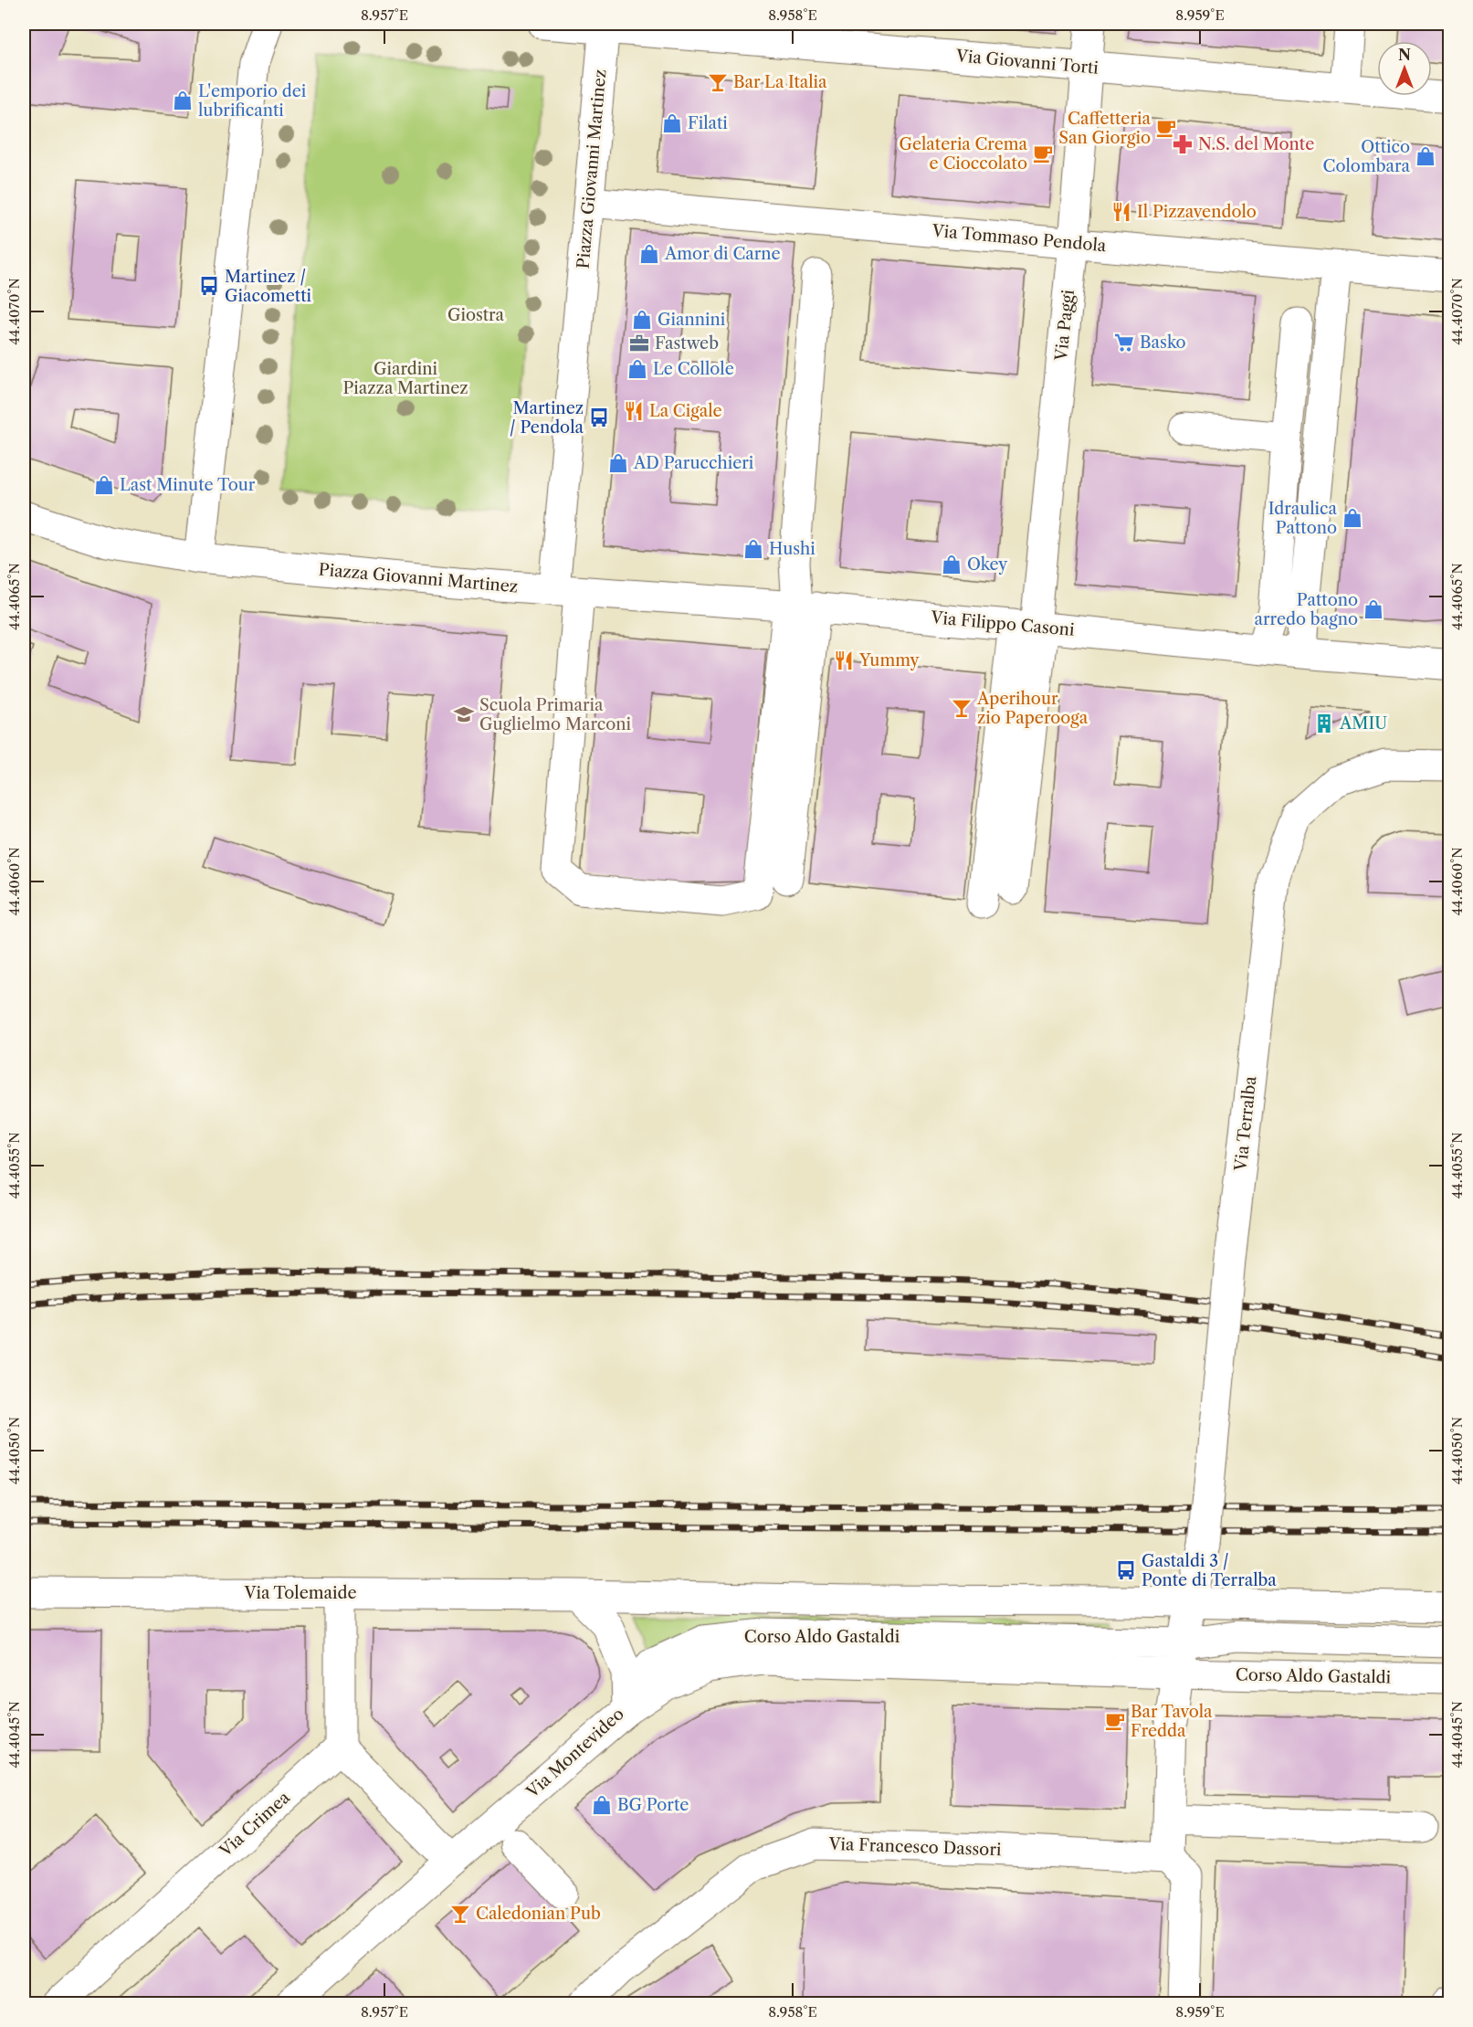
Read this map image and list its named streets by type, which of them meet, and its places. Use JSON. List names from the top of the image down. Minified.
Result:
{"streets":{"street":["Via Giovanni Torti","Piazza Giovanni Martinez","Via Tommaso Pendola","Via Paggi","Via Filippo Casoni","Via Terralba","Via Tolemaide","Corso Aldo Gastaldi","Via Montevideo","Via Crimea","Via Francesco Dassori"]},"crossings":[["Via Giovanni Torti","Piazza Giovanni Martinez"],["Via Giovanni Torti","Via Paggi"],["Piazza Giovanni Martinez","Via Tommaso Pendola"],["Piazza Giovanni Martinez","Via Filippo Casoni"],["Via Tommaso Pendola","Via Paggi"],["Via Paggi","Via Filippo Casoni"],["Via Tolemaide","Via Montevideo"],["Corso Aldo Gastaldi","Via Montevideo"]],"parks":["Giostra","Giardini Piazza Martinez"],"places":{"bar":["Bar La Italia","Aperihour zio Paperooga","Caledonian Pub"],"shop":["L'emporio dei lubrificanti","Filati","Ottico Colombara","Amor di Carne","Giannini","Le Collole","AD Parucchieri","Last Minute Tour","Idraulica Pattono","Hushi","Okey","Pattono arredo bagno","BG Porte"],"cafe":["Caffetteria San Giorgio","Gelateria Crema e Cioccolato","Bar Tavola Fredda"],"pharmacy":["N.S. del Monte"],"restaurant":["Il Pizzavendolo","La Cigale","Yummy"],"bus stop":["Martinez / Giacometti","Martinez / Pendola","Gastaldi 3 / Ponte di Terralba"],"supermarket":["Basko"],"office":["Fastweb"],"school or university":["Scuola Primaria Guglielmo Marconi"],"building":["AMIU"]},"north":"top","coordinates":["8.957°E","8.958°E","8.959°E","44.4070°N","44.4065°N","44.4060°N","44.4055°N","44.4050°N","44.4045°N"]}
